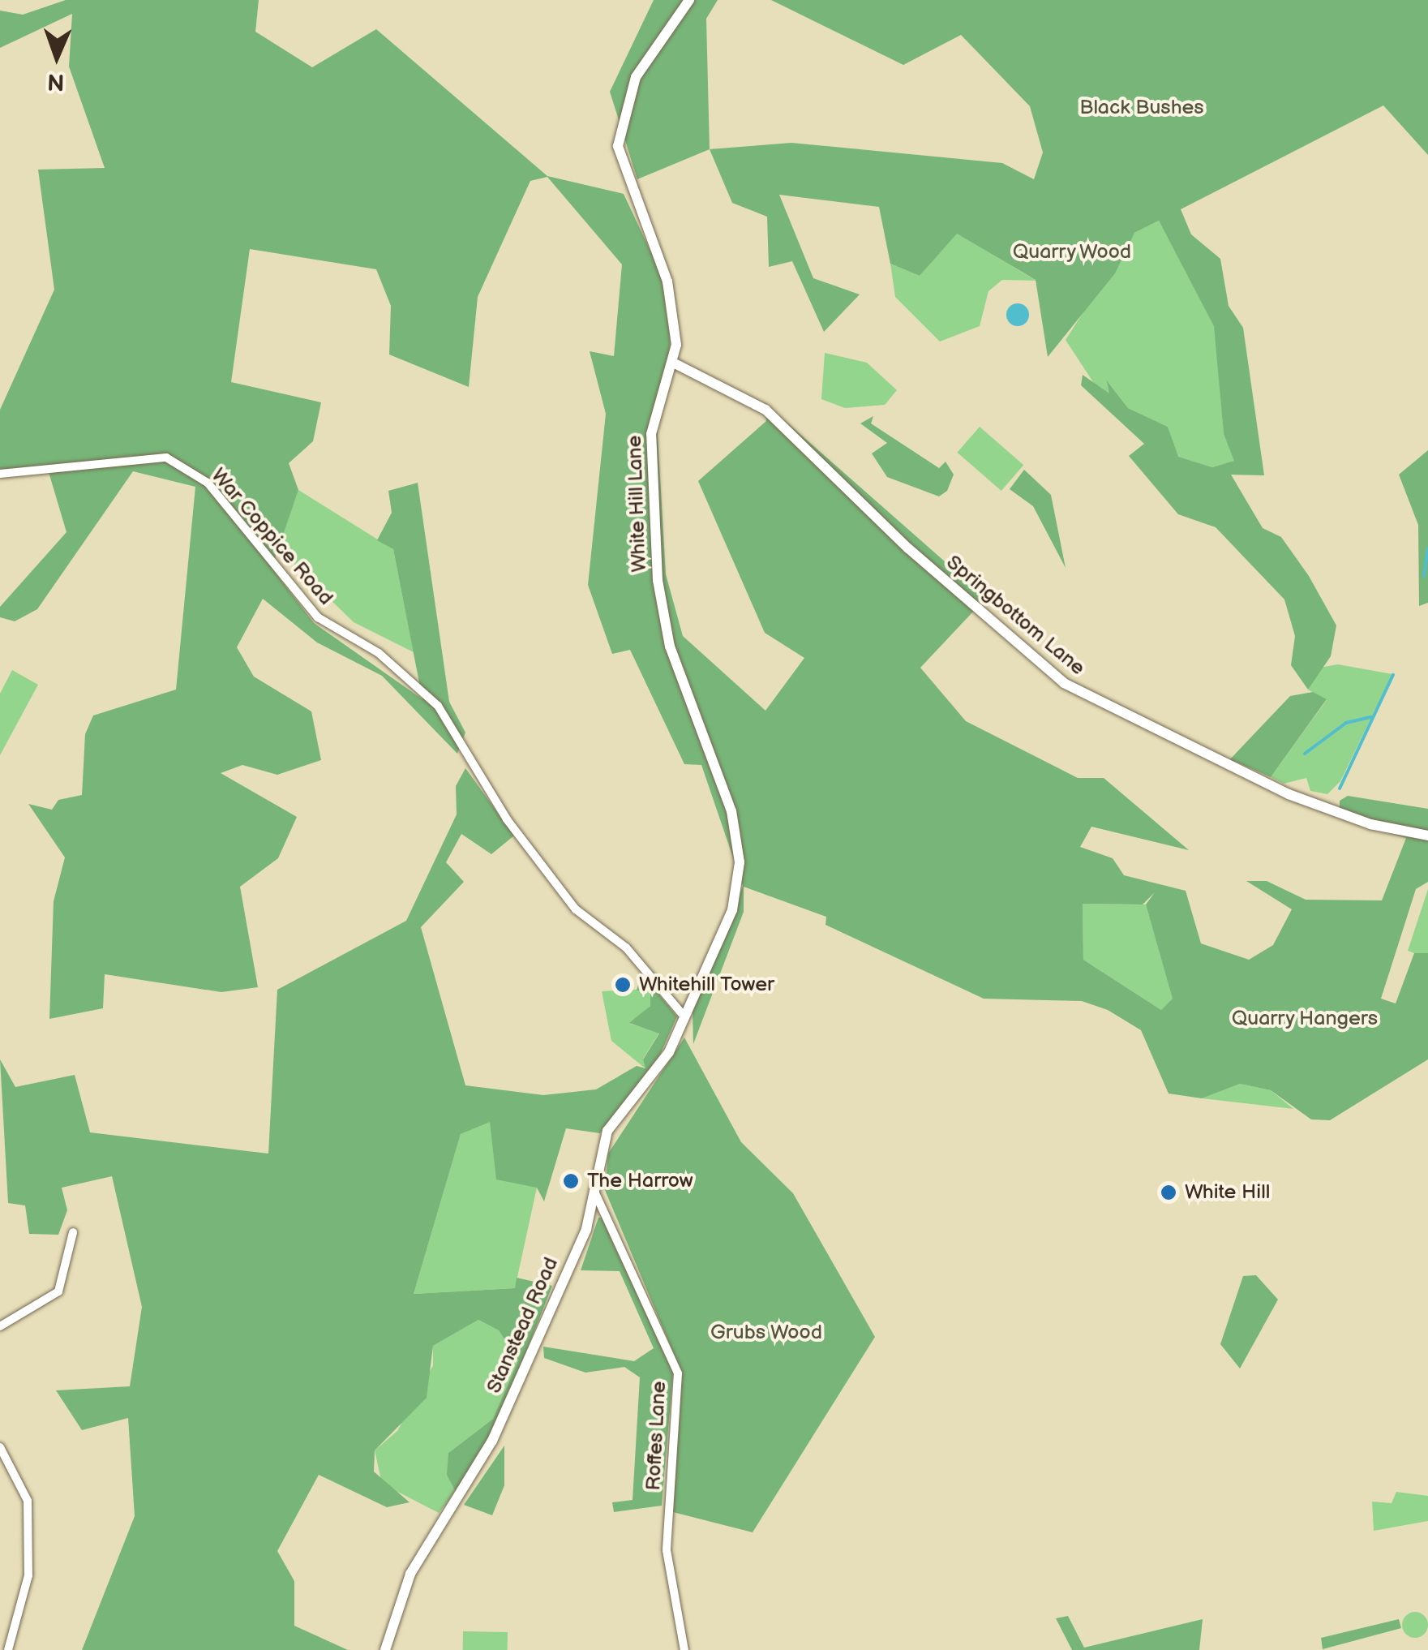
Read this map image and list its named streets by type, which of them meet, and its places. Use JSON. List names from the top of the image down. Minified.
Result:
{"streets":{"street":["White Hill Lane","War Coppice Road","Springbottom Lane","Stanstead Road","Roffes Lane"]},"crossings":[["White Hill Lane","War Coppice Road"],["White Hill Lane","Springbottom Lane"],["White Hill Lane","Stanstead Road"],["War Coppice Road","Stanstead Road"],["Stanstead Road","Roffes Lane"]],"parks":["Black Bushes","Quarry Wood","Quarry Hangers","Grubs Wood"],"places":["Whitehill Tower","The Harrow","White Hill"],"north":"bottom"}
